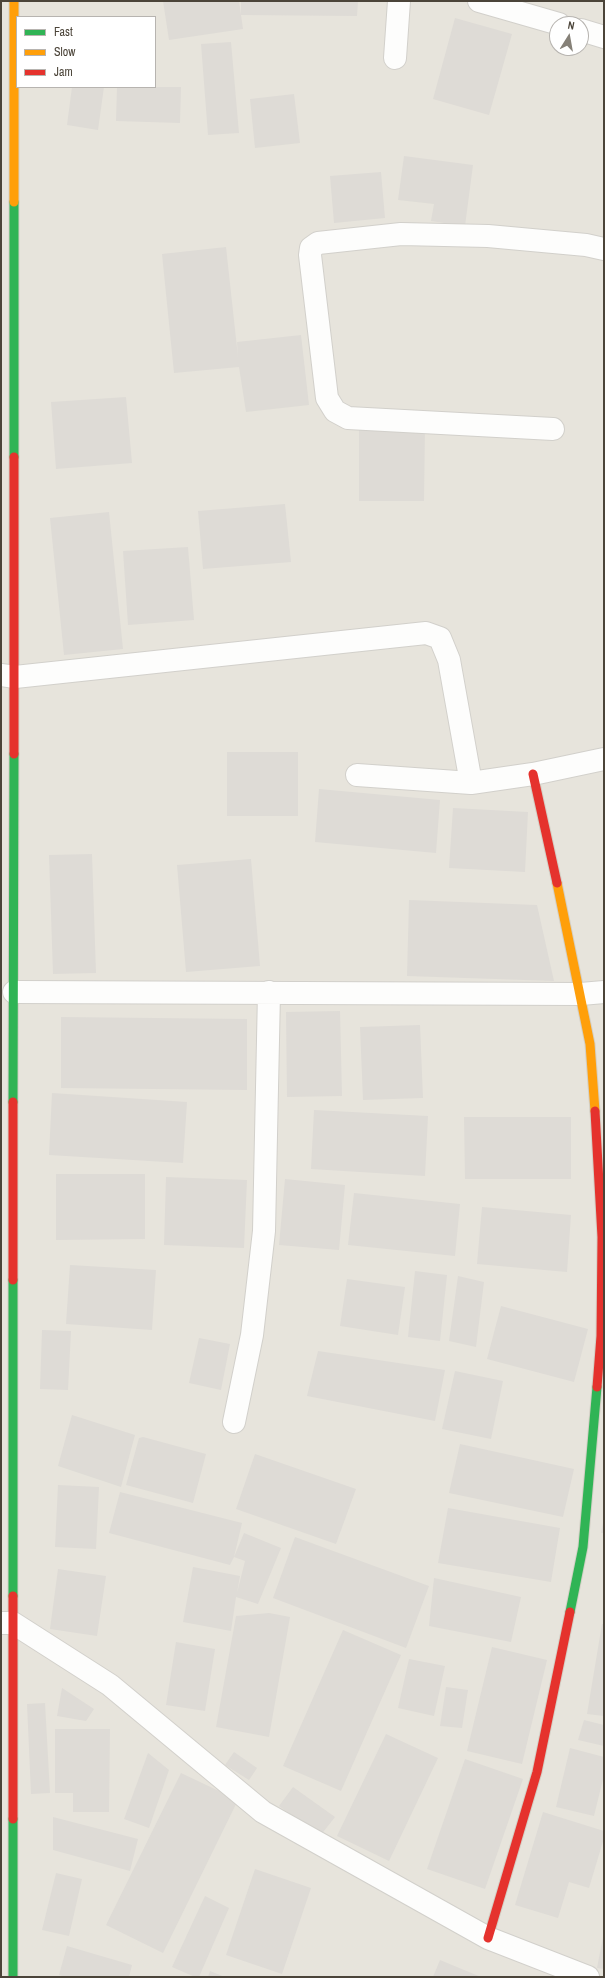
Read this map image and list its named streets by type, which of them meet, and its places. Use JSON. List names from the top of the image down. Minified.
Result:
{"legend":["Fast","Slow","Jam"],"north":"top"}
